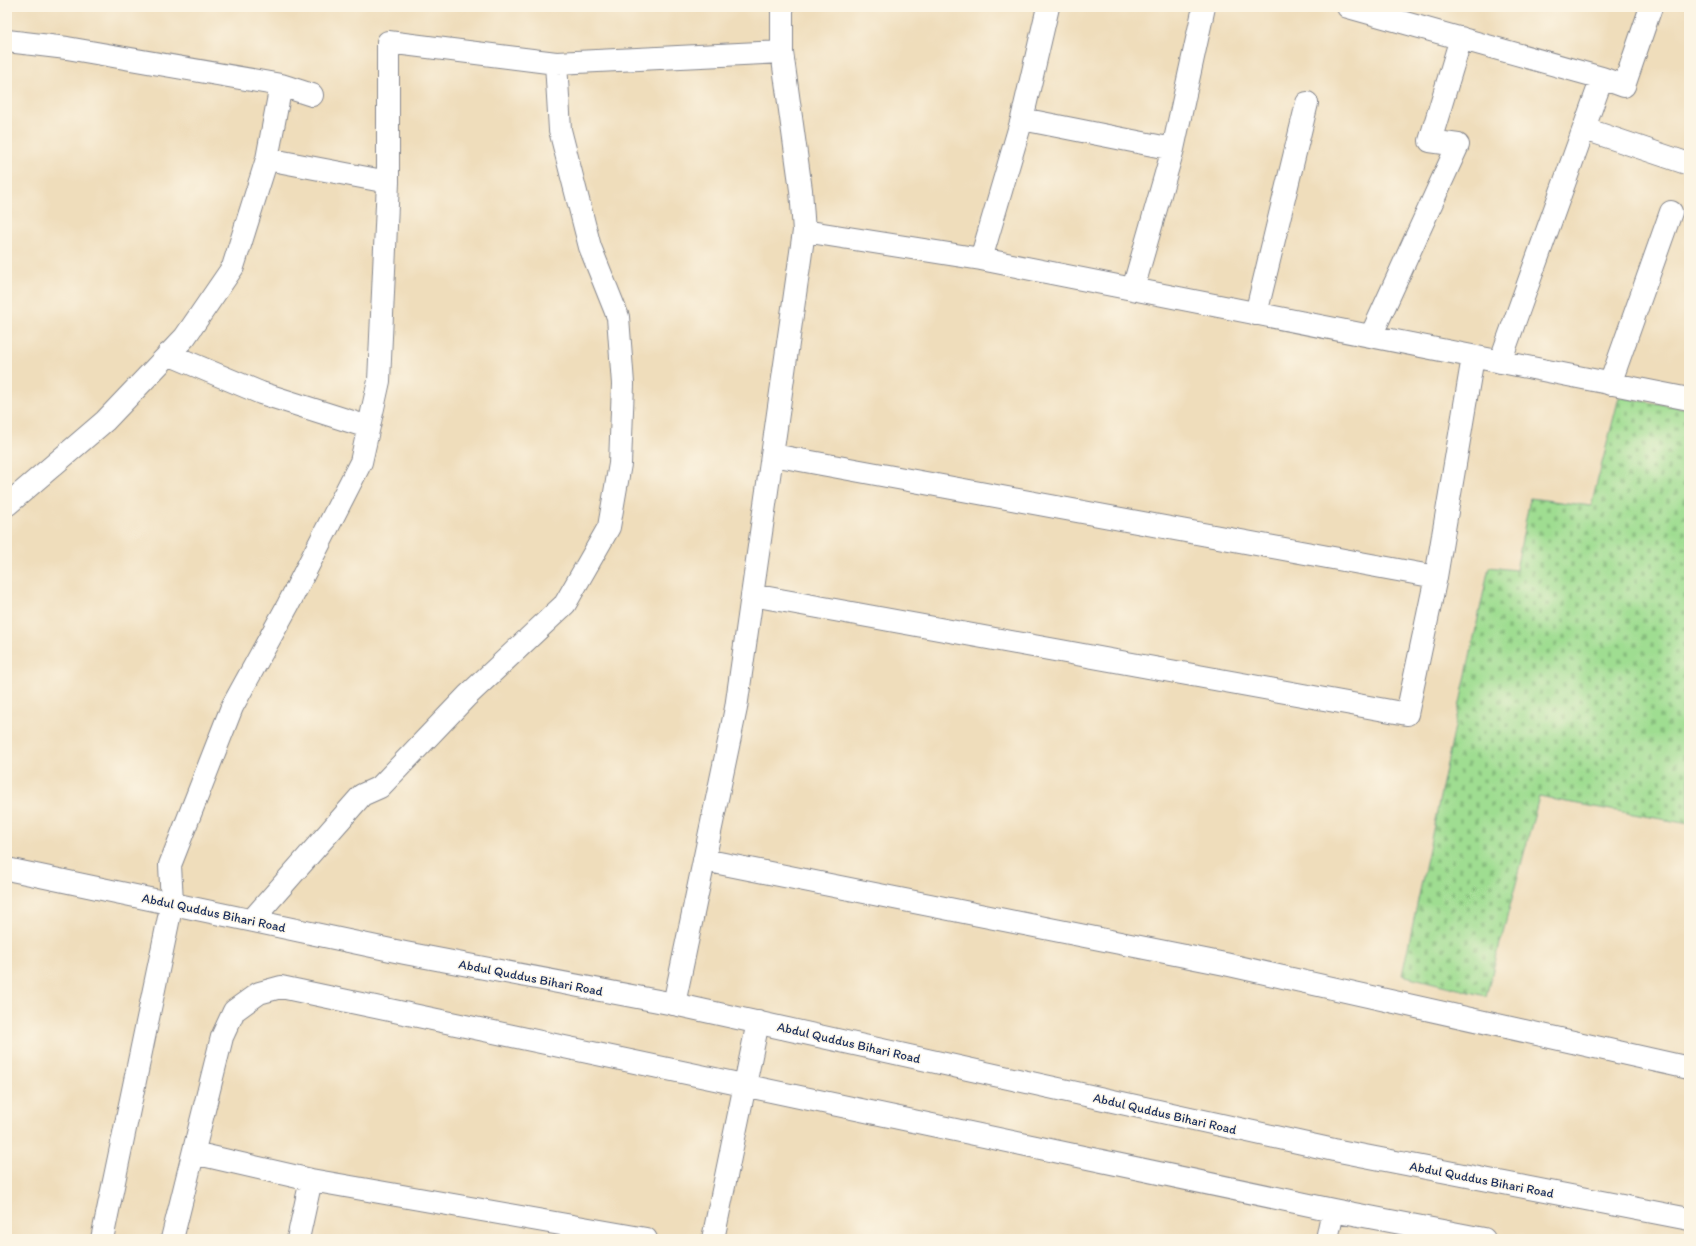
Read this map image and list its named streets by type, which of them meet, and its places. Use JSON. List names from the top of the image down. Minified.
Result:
{"streets":{"street":["Abdul Quddus Bihari Road"]}}
